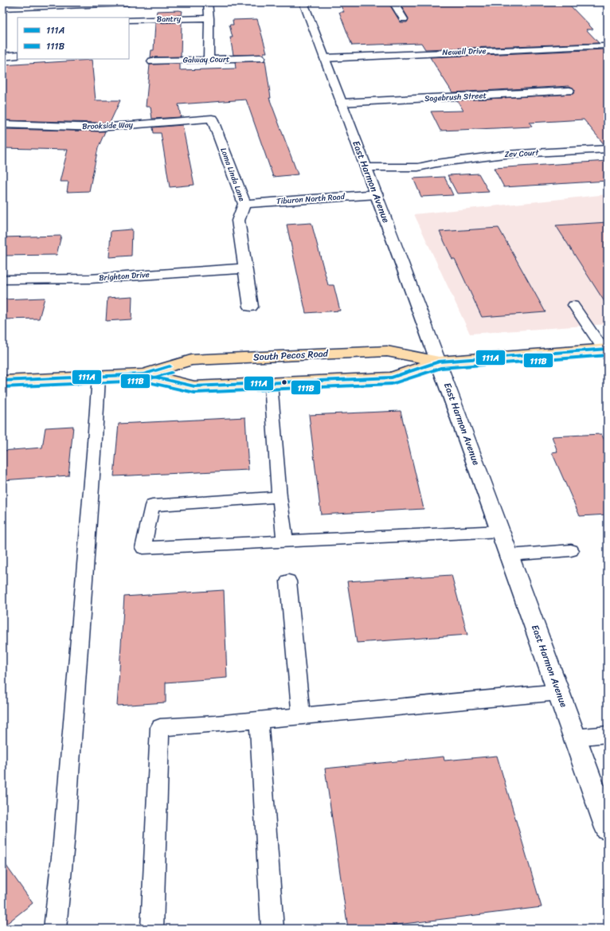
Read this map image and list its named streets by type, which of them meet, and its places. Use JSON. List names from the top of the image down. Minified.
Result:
{"streets":{"main road":["South Pecos Road"],"street":["Bantry","Newell Drive","Galway Court","Sagebrush Street","Brookside Way","Zev Court","Loma Linda Lane","East Harmon Avenue","Tiburon North Road","Brighton Drive"]},"crossings":[["Newell Drive","East Harmon Avenue"],["Sagebrush Street","East Harmon Avenue"],["Brookside Way","Loma Linda Lane"],["Zev Court","East Harmon Avenue"],["Loma Linda Lane","Tiburon North Road"],["Loma Linda Lane","Brighton Drive"],["East Harmon Avenue","Tiburon North Road"],["East Harmon Avenue","South Pecos Road"]],"lines":["transit line 111A","transit line 111B"],"legend":["111A","111B"]}
